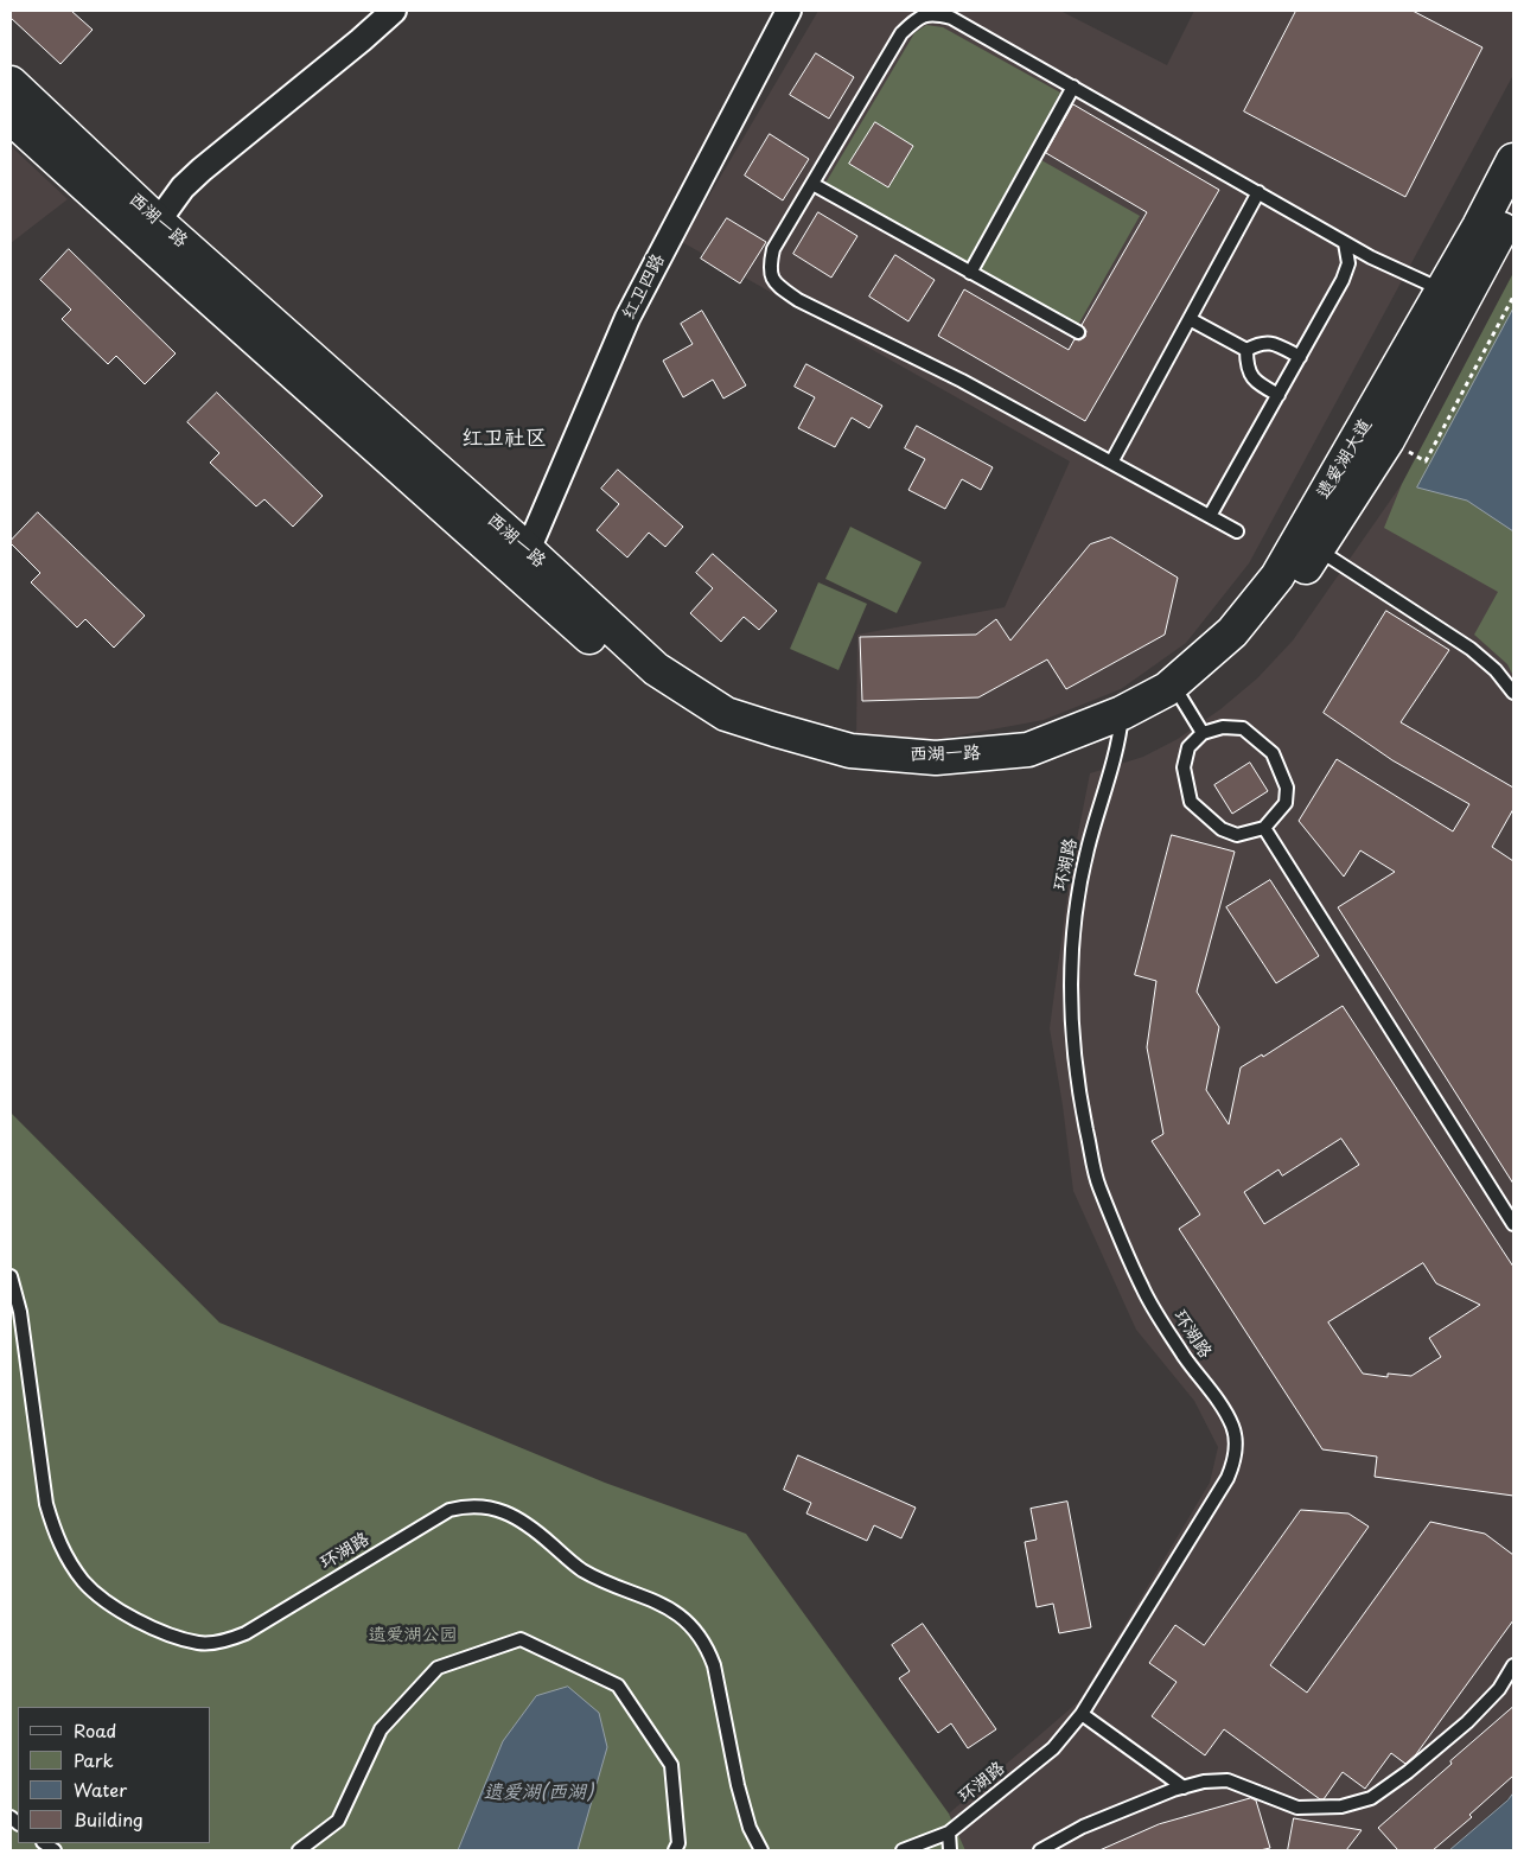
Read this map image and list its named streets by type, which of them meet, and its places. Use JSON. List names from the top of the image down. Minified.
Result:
{"streets":{"main road":["西湖一路","遗爱湖大道"],"street":["红卫四路"],"lane":["环湖路"]},"crossings":[["西湖一路","红卫四路"],["西湖一路","遗爱湖大道"],["西湖一路","环湖路"],["遗爱湖大道","环湖路"]],"districts":["红卫社区"],"water":["遗爱湖(西湖)"],"parks":["遗爱湖公园"],"legend":["Road","Park","Water","Building"]}
